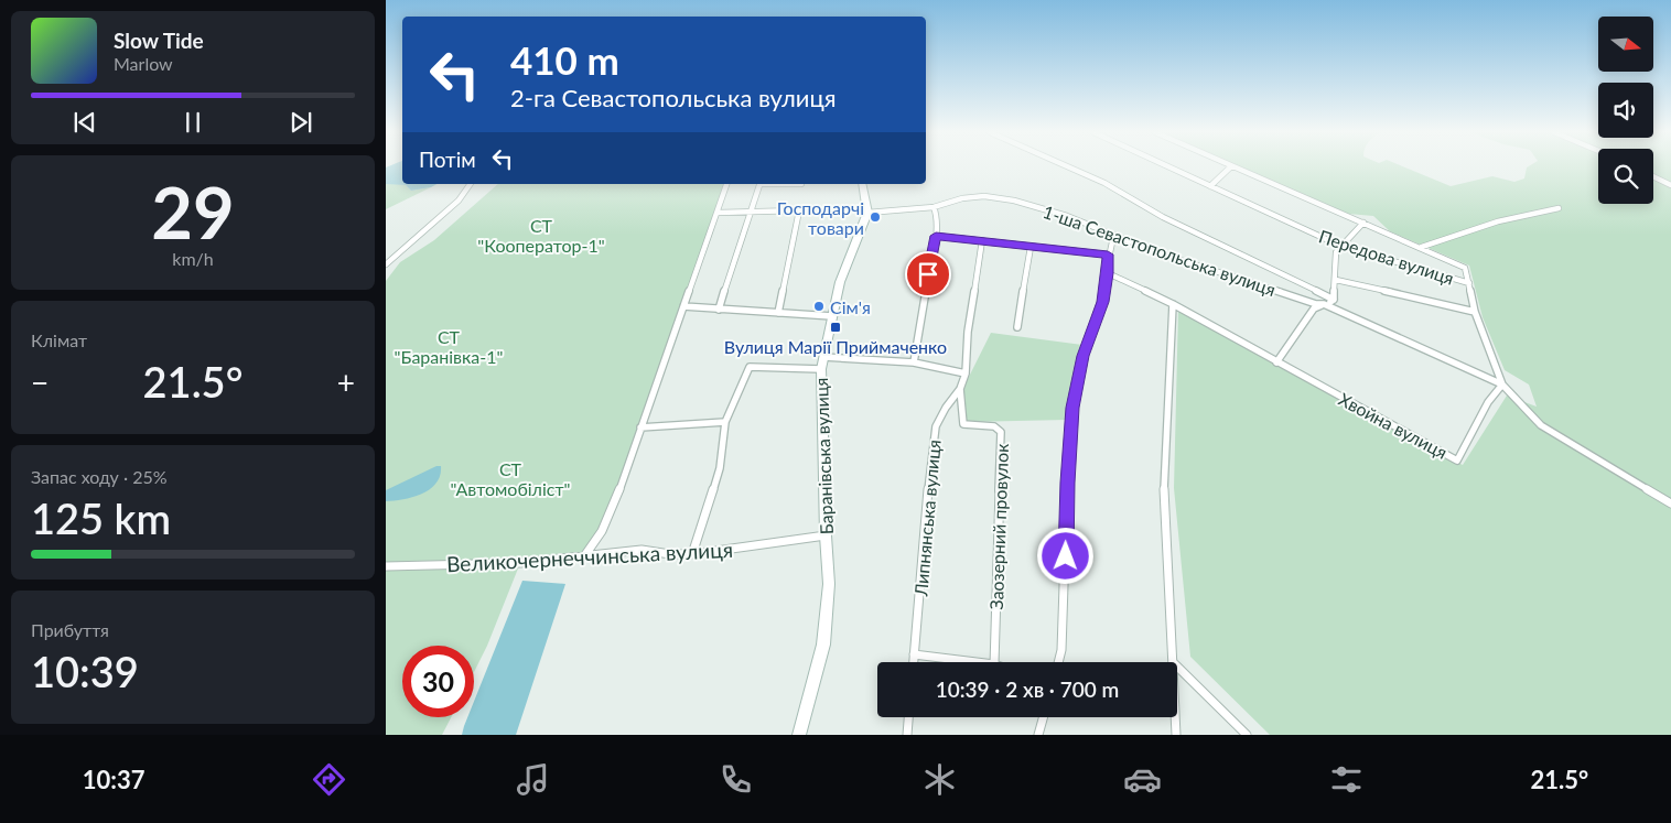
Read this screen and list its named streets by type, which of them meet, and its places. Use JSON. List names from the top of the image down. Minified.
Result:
{"streets":{"main road":["Баранівська вулиця"],"street":["1-ша Севастопольська вулиця","Передова вулиця","Хвойна вулиця","Липнянська вулиця","Заозерний провулок","Великочернеччинська вулиця"]},"crossings":[["1-ша Севастопольська вулиця","Хвойна вулиця"],["1-ша Севастопольська вулиця","Баранівська вулиця"],["Баранівська вулиця","Великочернеччинська вулиця"],["Липнянська вулиця","Заозерний провулок"]],"parks":["СТ \"Кооператор-1\"","СТ \"Баранівка-1\"","СТ \"Автомобіліст\""],"places":{"other":["Господарчі товари","Сім'я"],"transit":["Вулиця Марії Приймаченко"]},"north":"right","page":{"turn":["410 m","2-га Севастопольська вулиця"],"song":["Slow Tide","Marlow"],"then":"Потім","tile":[["29","km/h"],"Клімат",["Запас ходу · 25%","125 km"],["Прибуття","10:39"]],"heat":["−","21.5°","+"],"limit":"30","trip":"10:39 · 2 хв · 700 m","tabs":["10:37","21.5°"]}}
